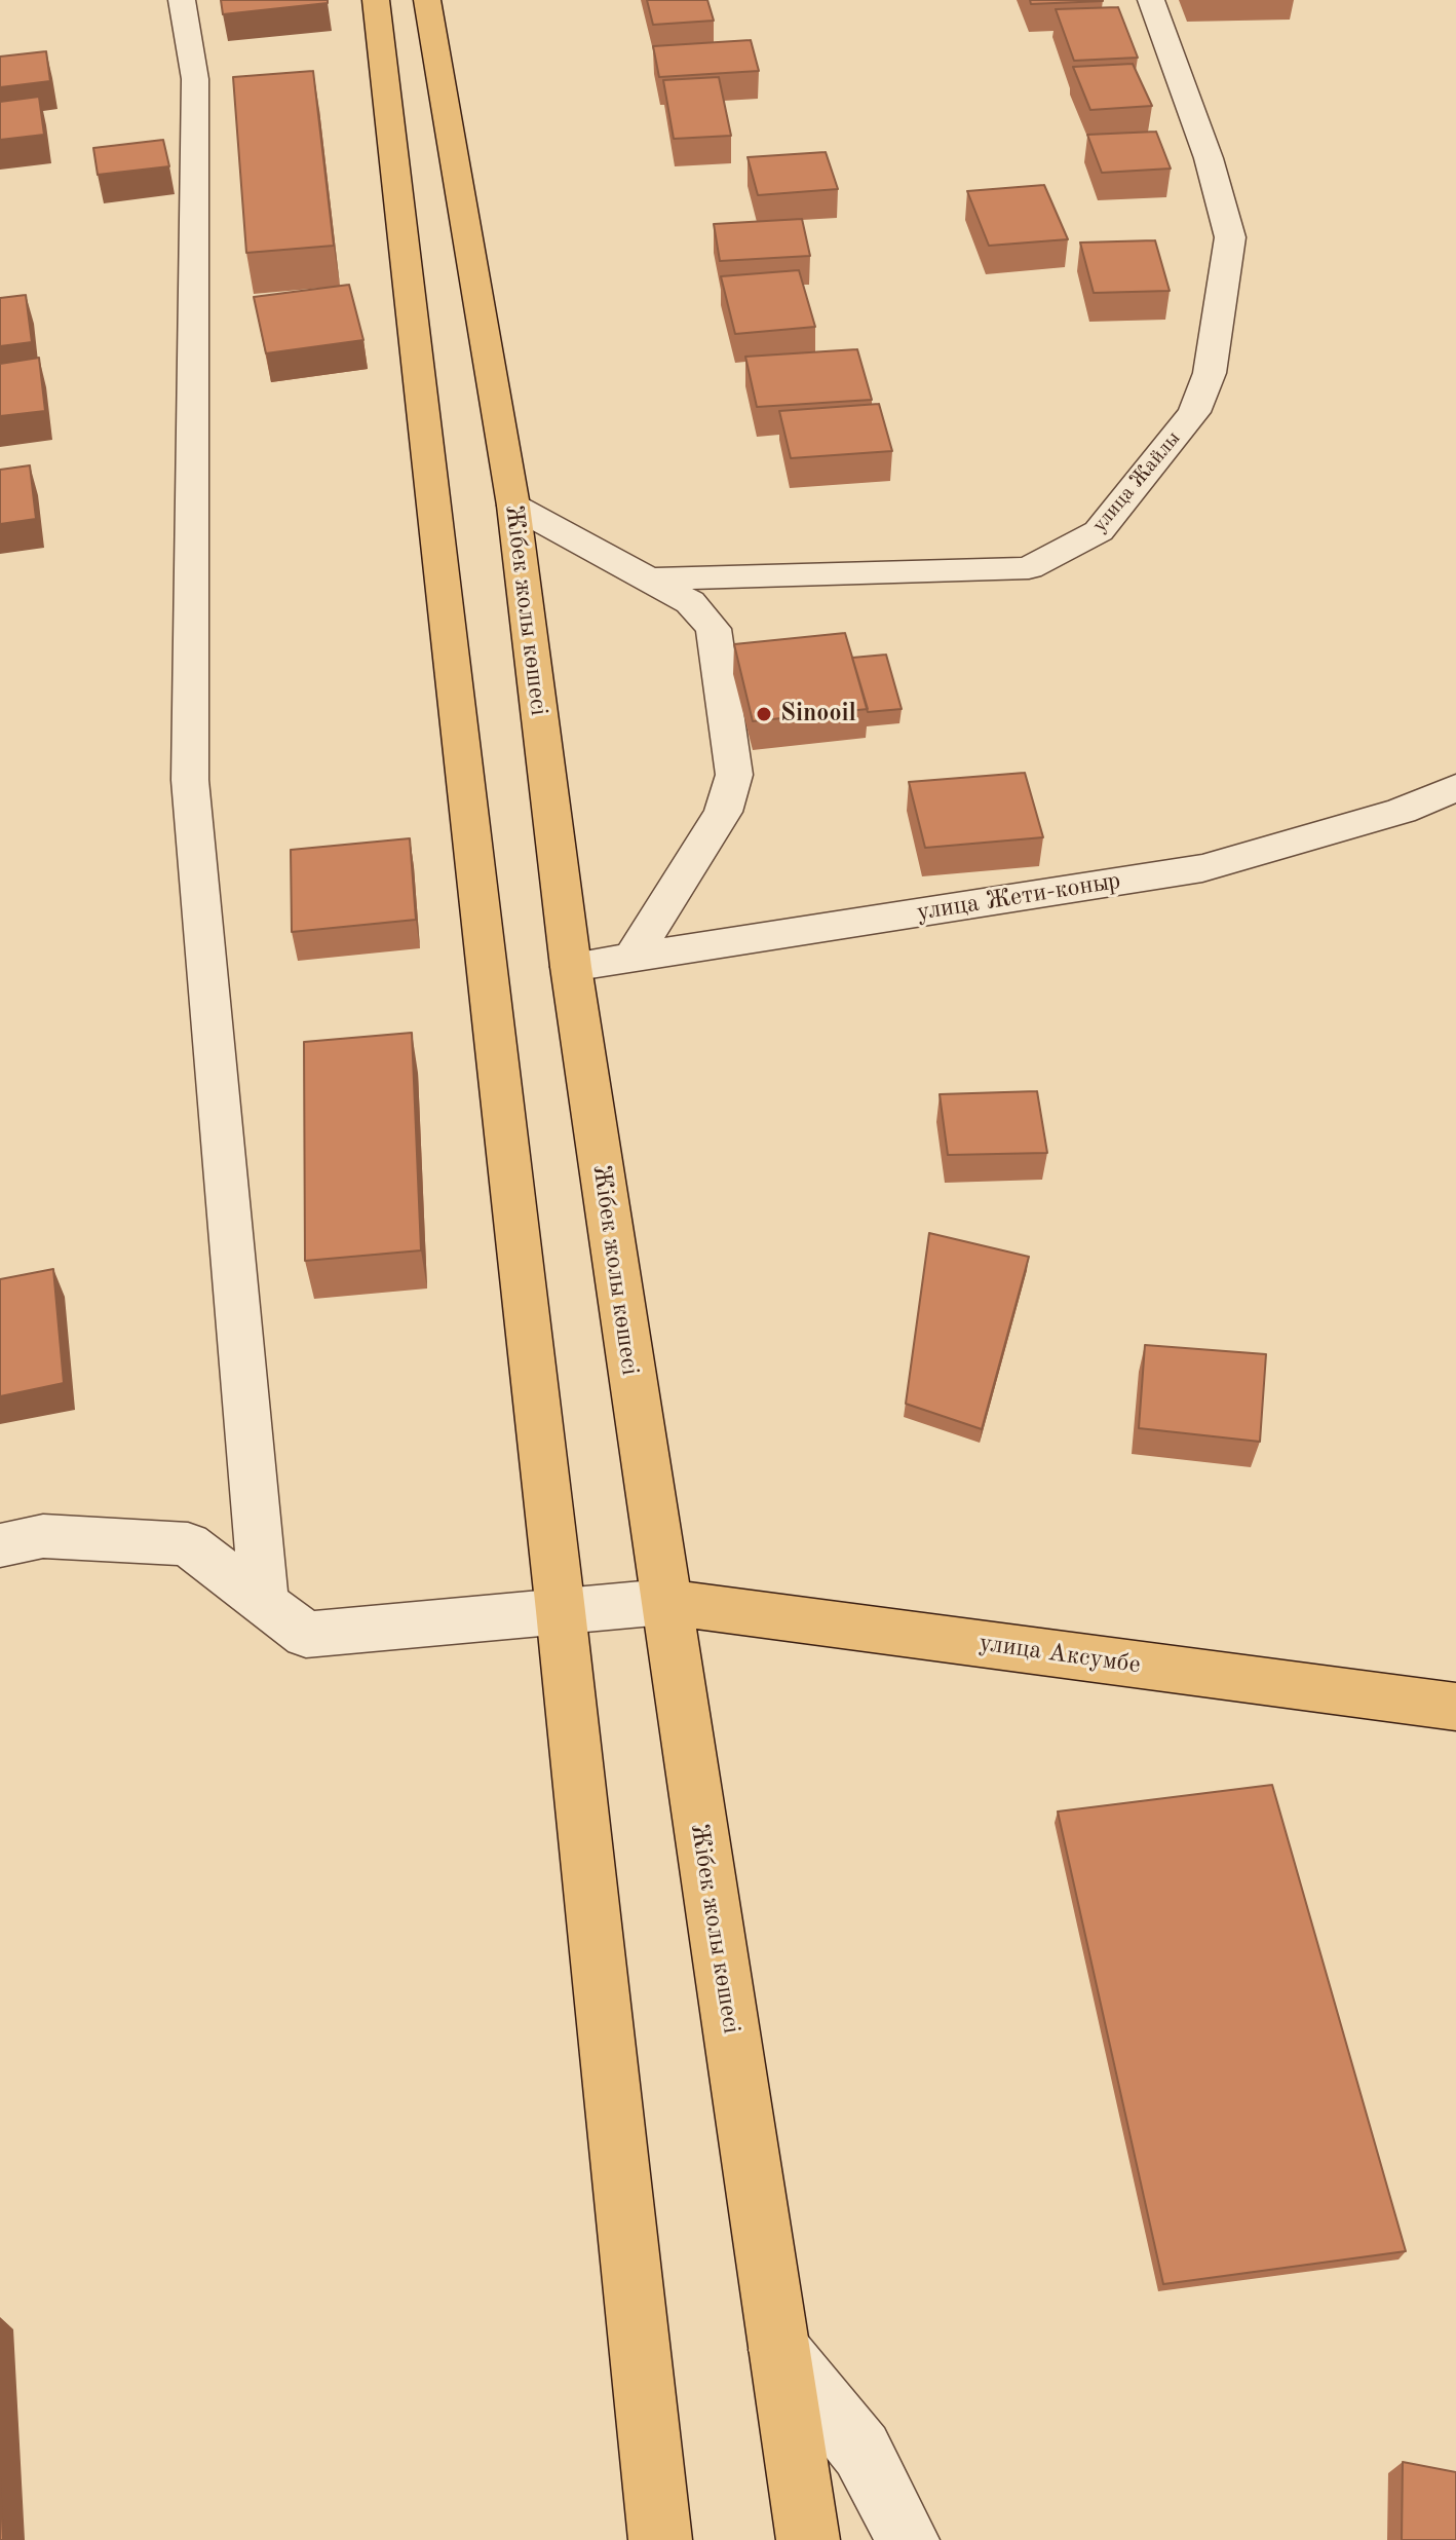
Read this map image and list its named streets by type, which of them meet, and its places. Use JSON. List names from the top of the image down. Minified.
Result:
{"streets":{"main road":["Жібек жолы көшесі","улица Аксумбе"],"street":["улица Жайлы","улица Жети-коныр"]},"crossings":[["Жібек жолы көшесі","улица Жети-коныр"],["Жібек жолы көшесі","улица Аксумбе"]],"places":["Sinooil"]}
